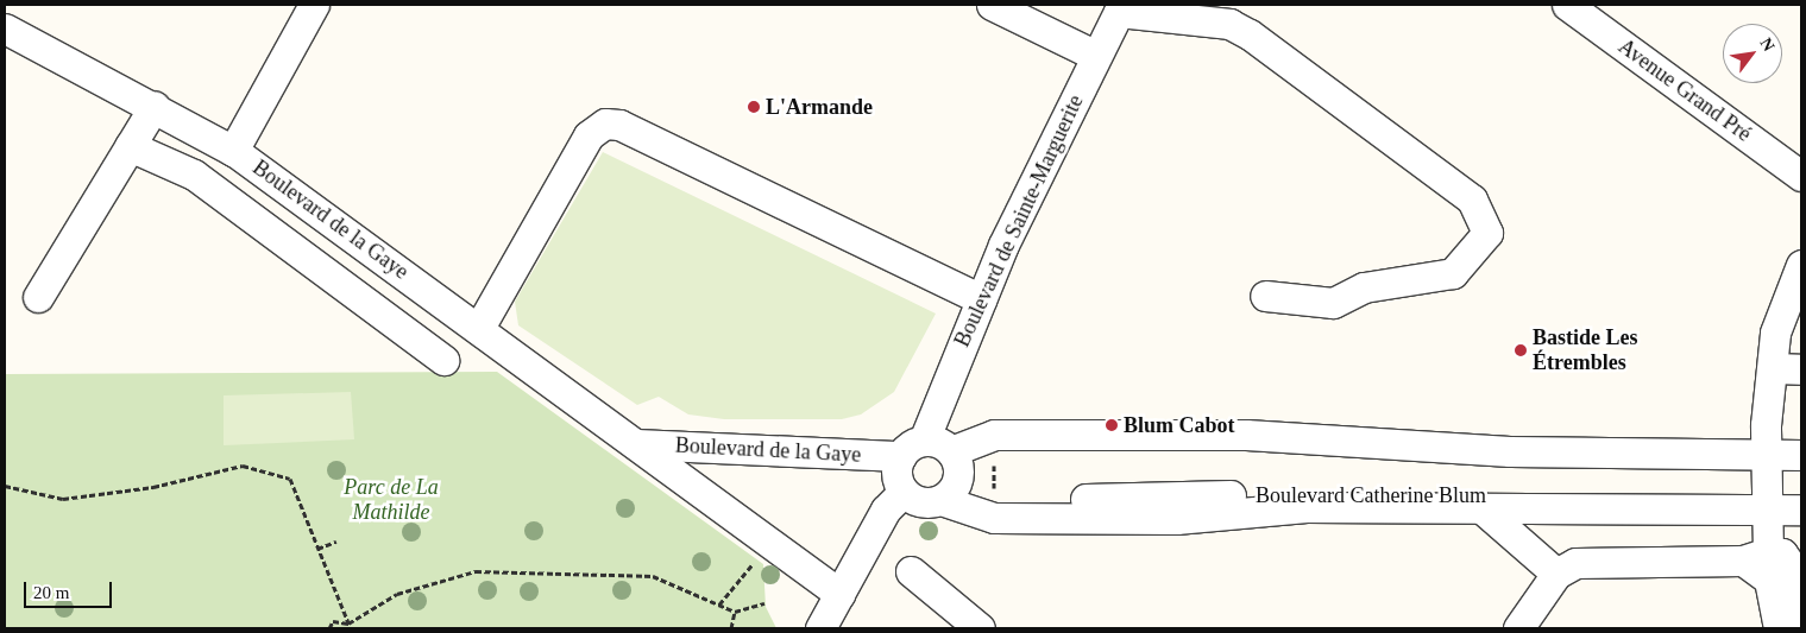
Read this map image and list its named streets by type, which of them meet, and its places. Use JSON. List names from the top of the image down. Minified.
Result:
{"streets":{"street":["Avenue Grand Pré","Boulevard de la Gaye","Boulevard de Sainte-Marguerite","Boulevard Catherine Blum"]},"crossings":[["Boulevard de la Gaye","Boulevard de Sainte-Marguerite"],["Boulevard de la Gaye","Boulevard Catherine Blum"],["Boulevard de Sainte-Marguerite","Boulevard Catherine Blum"]],"parks":["Parc de La Mathilde"],"places":["L'Armande","Bastide Les Étrembles","Blum Cabot"],"scale_bar":"20 m","north":"top right"}
